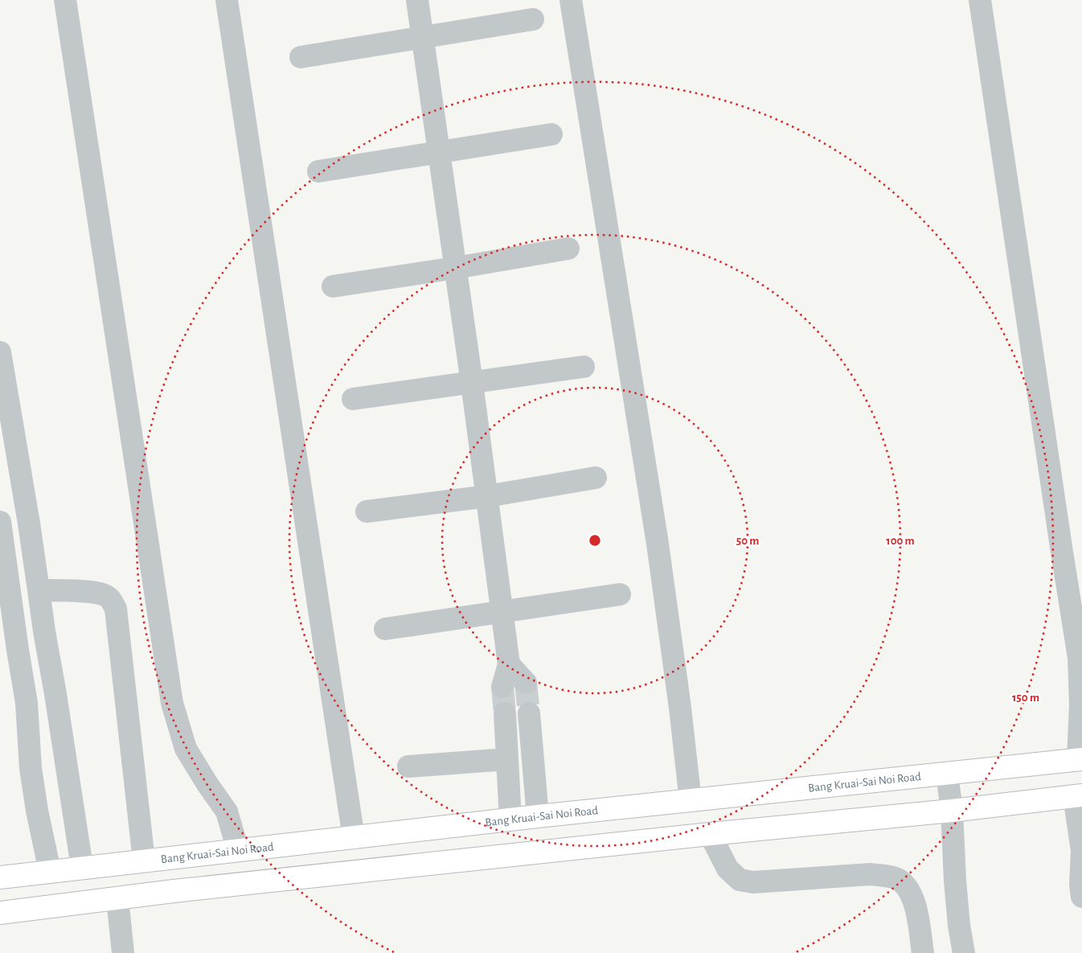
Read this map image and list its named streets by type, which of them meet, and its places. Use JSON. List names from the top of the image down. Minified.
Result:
{"streets":{"main road":["Bang Kruai-Sai Noi Road"]},"rings":["50 m","100 m","150 m"]}
